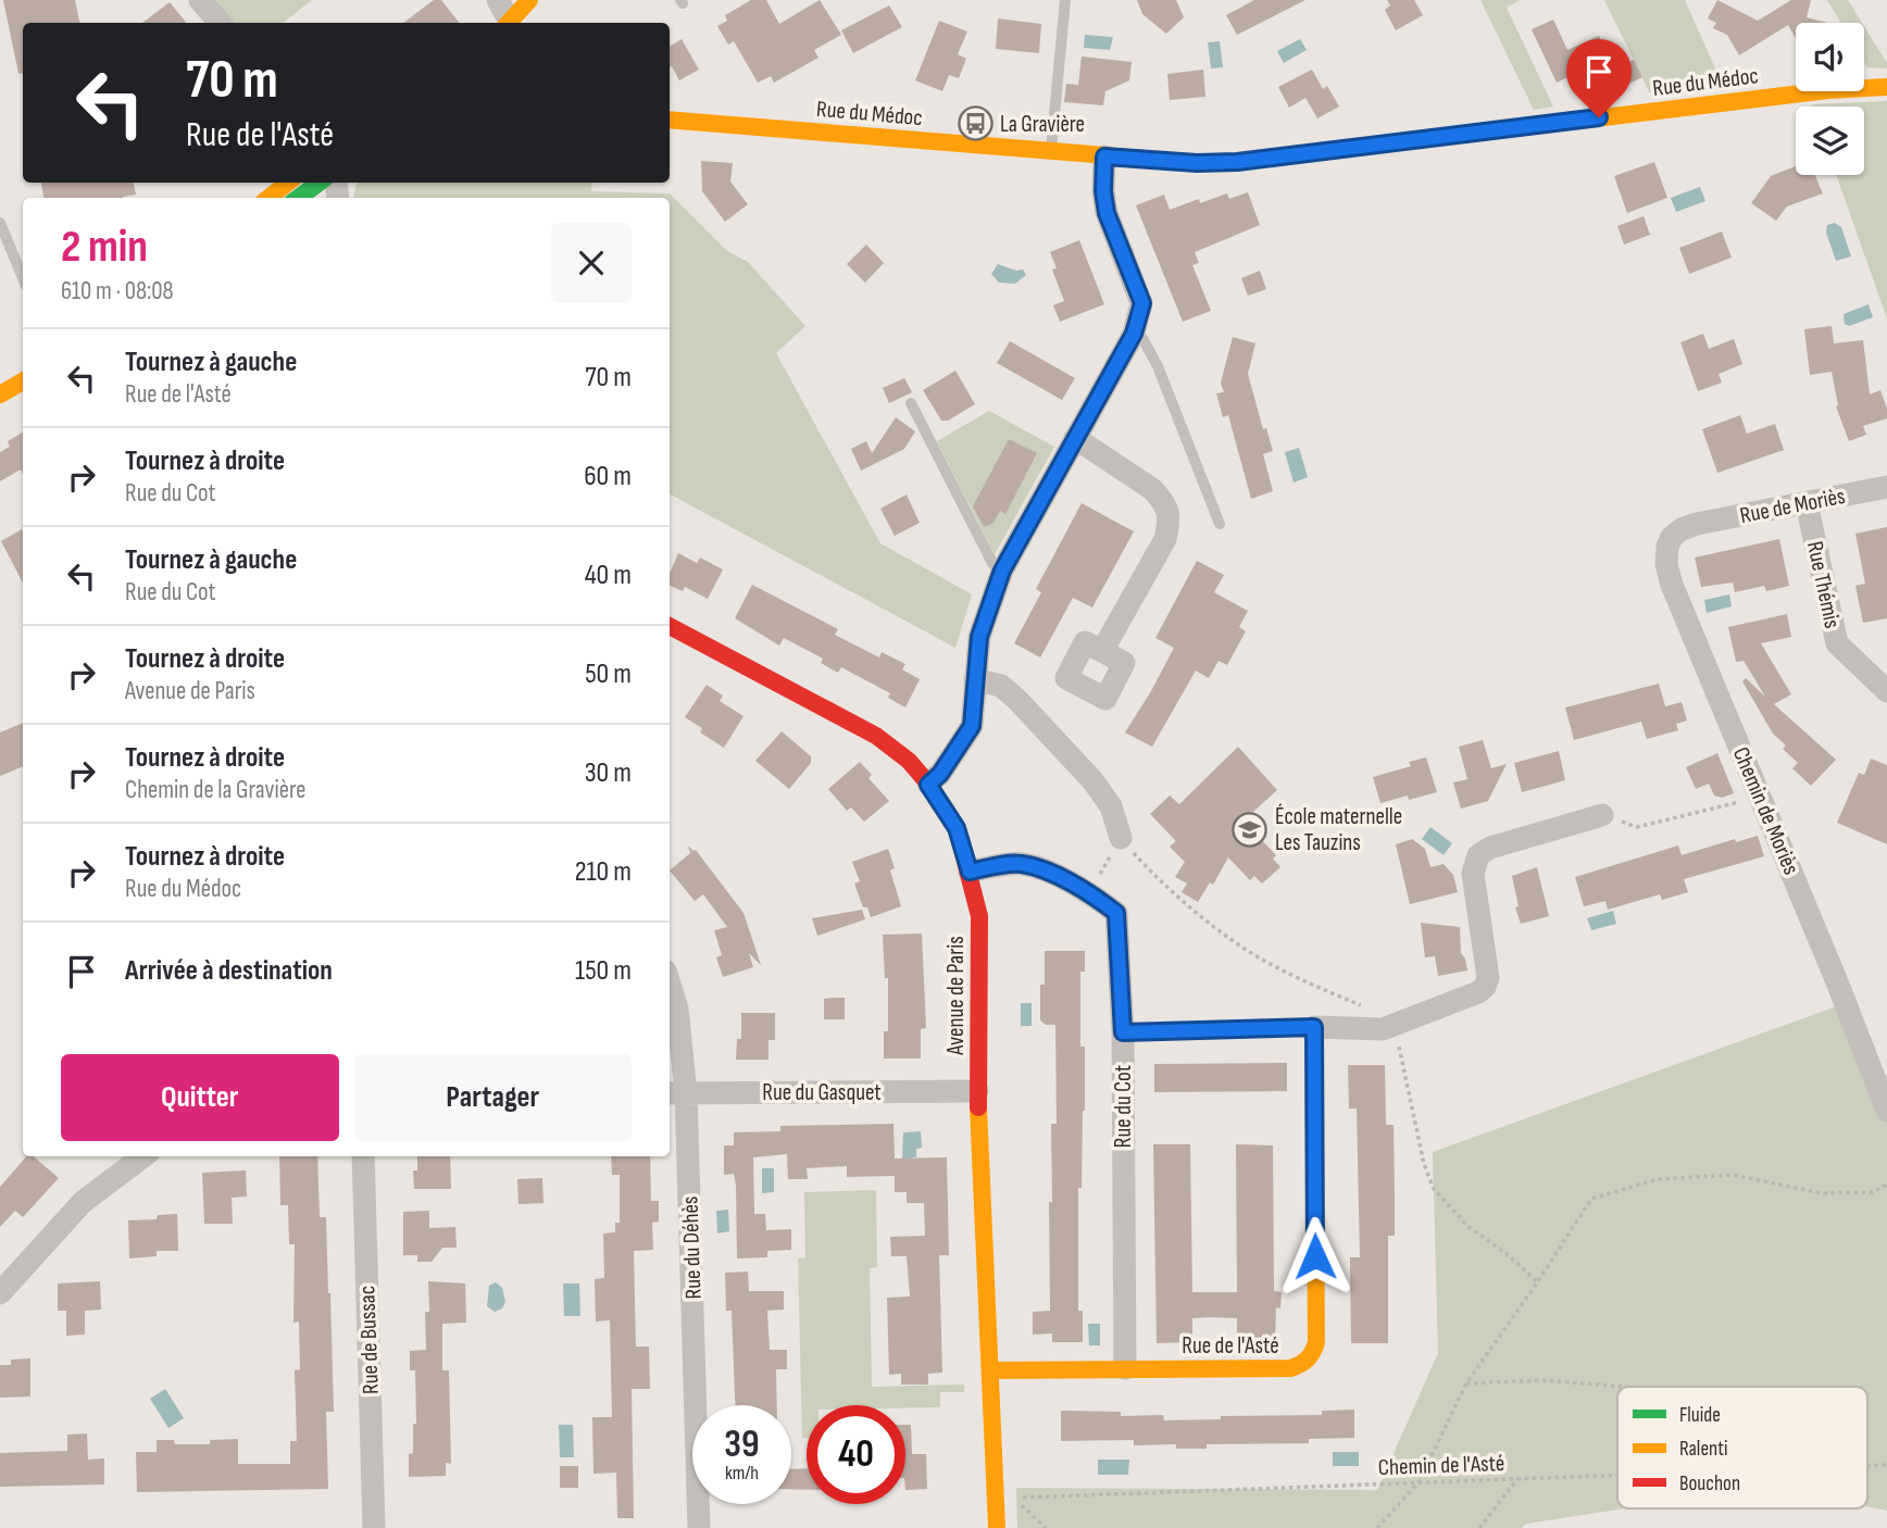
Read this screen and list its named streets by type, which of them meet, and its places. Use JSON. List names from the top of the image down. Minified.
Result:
{"streets":{"street":["Rue du Médoc","Rue de Moriès","Rue Thémis","Chemin de Moriès","Avenue de Paris","Rue du Gasquet","Rue du Cot","Rue du Déhès","Rue de Bussac","Rue de l'Asté"],"path":["Chemin de l'Asté"]},"crossings":[["Rue de Moriès","Rue Thémis"],["Rue de Moriès","Chemin de Moriès"],["Avenue de Paris","Rue du Gasquet"],["Avenue de Paris","Rue du Cot"],["Avenue de Paris","Rue de l'Asté"],["Rue du Gasquet","Rue du Déhès"],["Rue du Cot","Rue de l'Asté"]],"places":{"bus stop":["La Gravière"],"school or university":["École maternelle Les Tauzins"]},"legend":["Fluide","Ralenti","Bouchon"],"page":{"turn":["70 m","Rue de l'Asté"],"heading":["2 min","610 m · 08:08"],"list":[{"name":"Tournez à gauche","note":"Rue de l'Asté","value":"70 m"},{"name":"Tournez à droite","note":"Rue du Cot","value":"60 m"},{"name":"Tournez à gauche","note":"Rue du Cot","value":"40 m"},{"name":"Tournez à droite","note":"Avenue de Paris","value":"50 m"},{"name":"Tournez à droite","note":"Chemin de la Gravière","value":"30 m"},{"name":"Tournez à droite","note":"Rue du Médoc","value":"210 m"},{"name":"Arrivée à destination","value":"150 m"}],"buttons":["Quitter","Partager"],"speed":"39 km/h","limit":"40"}}
